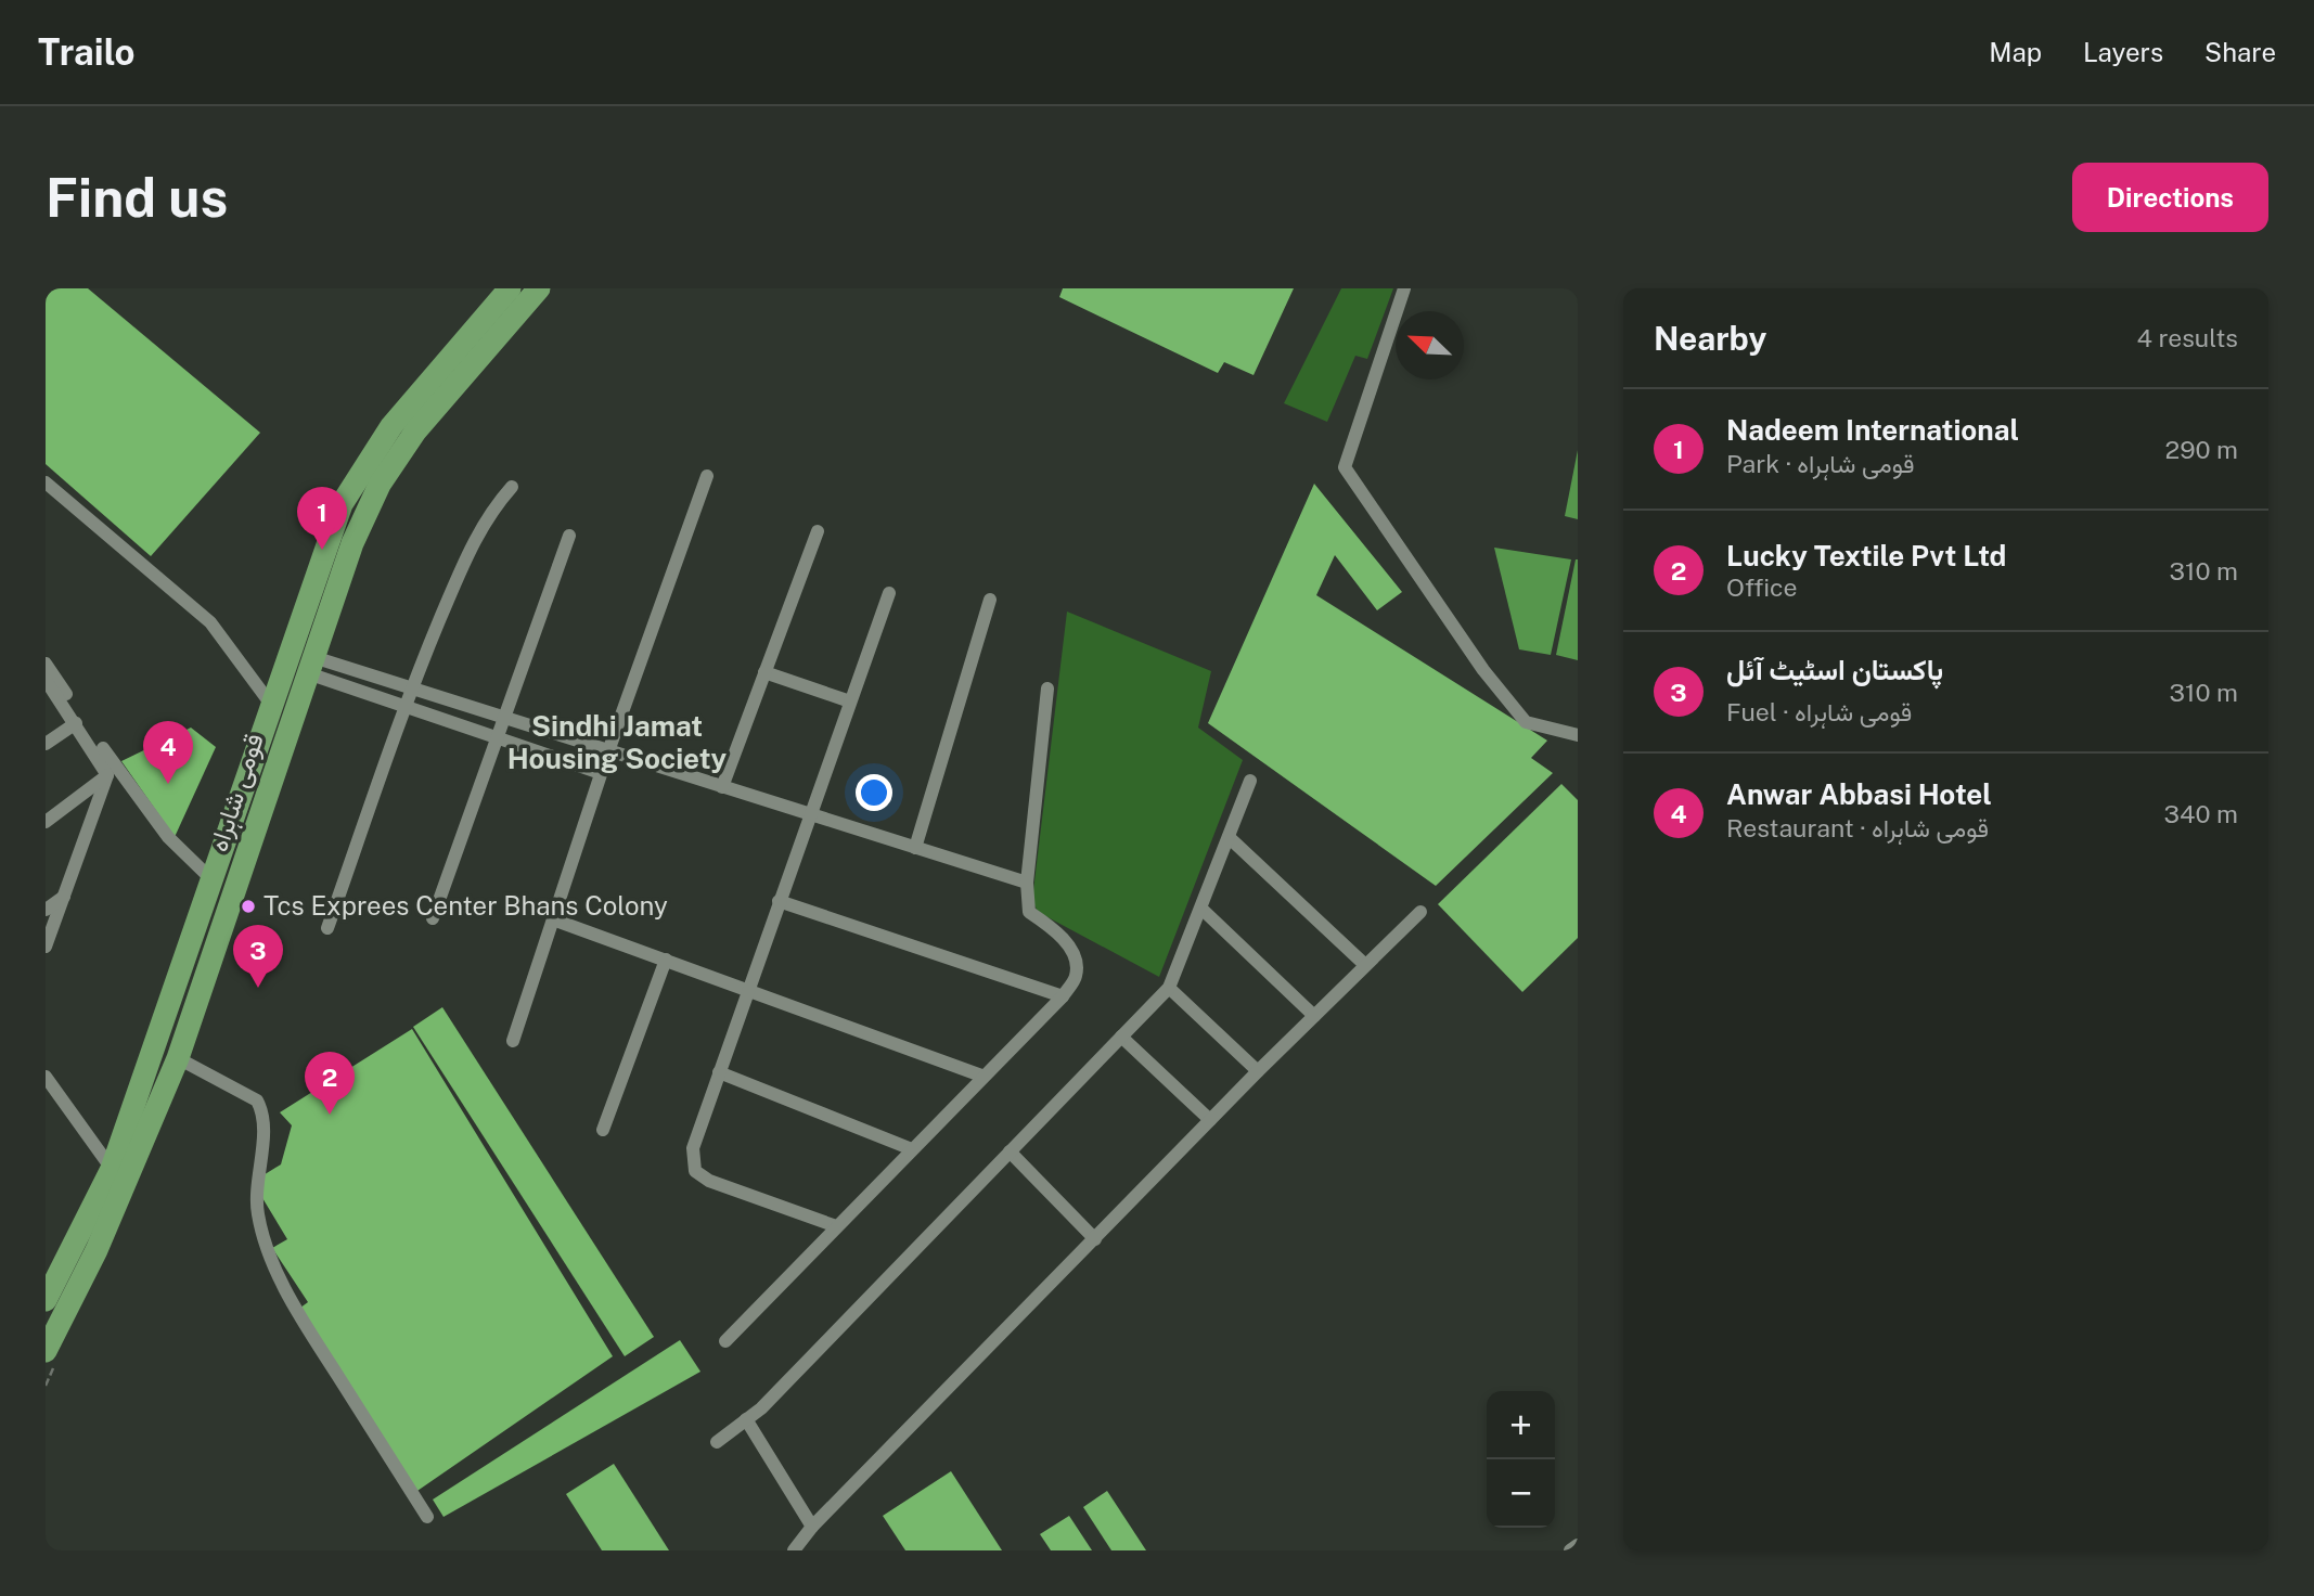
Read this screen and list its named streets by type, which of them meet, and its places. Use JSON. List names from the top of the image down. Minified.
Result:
{"streets":{"highway":["قومی شاہراہ"]},"districts":["Sindhi Jamat Housing Society"],"places":["Tcs Exprees Center Bhans Colony"],"north":"top left","page":{"header":"Trailo","nav":["Map","Layers","Share"],"buttons":"Directions","title":"Find us","heading":["Nearby","4 results"],"list":[{"mark":"1","name":"Nadeem International","note":"Park · قومی شاہراہ","value":"290 m"},{"mark":"2","name":"Lucky Textile Pvt Ltd","note":"Office","value":"310 m"},{"mark":"3","name":"پاکستان اسٹیٹ آئل","note":"Fuel · قومی شاہراہ","value":"310 m"},{"mark":"4","name":"Anwar Abbasi Hotel","note":"Restaurant · قومی شاہراہ","value":"340 m"}],"pins":["1","4","3","2"],"map_buttons":["+","−"]}}
